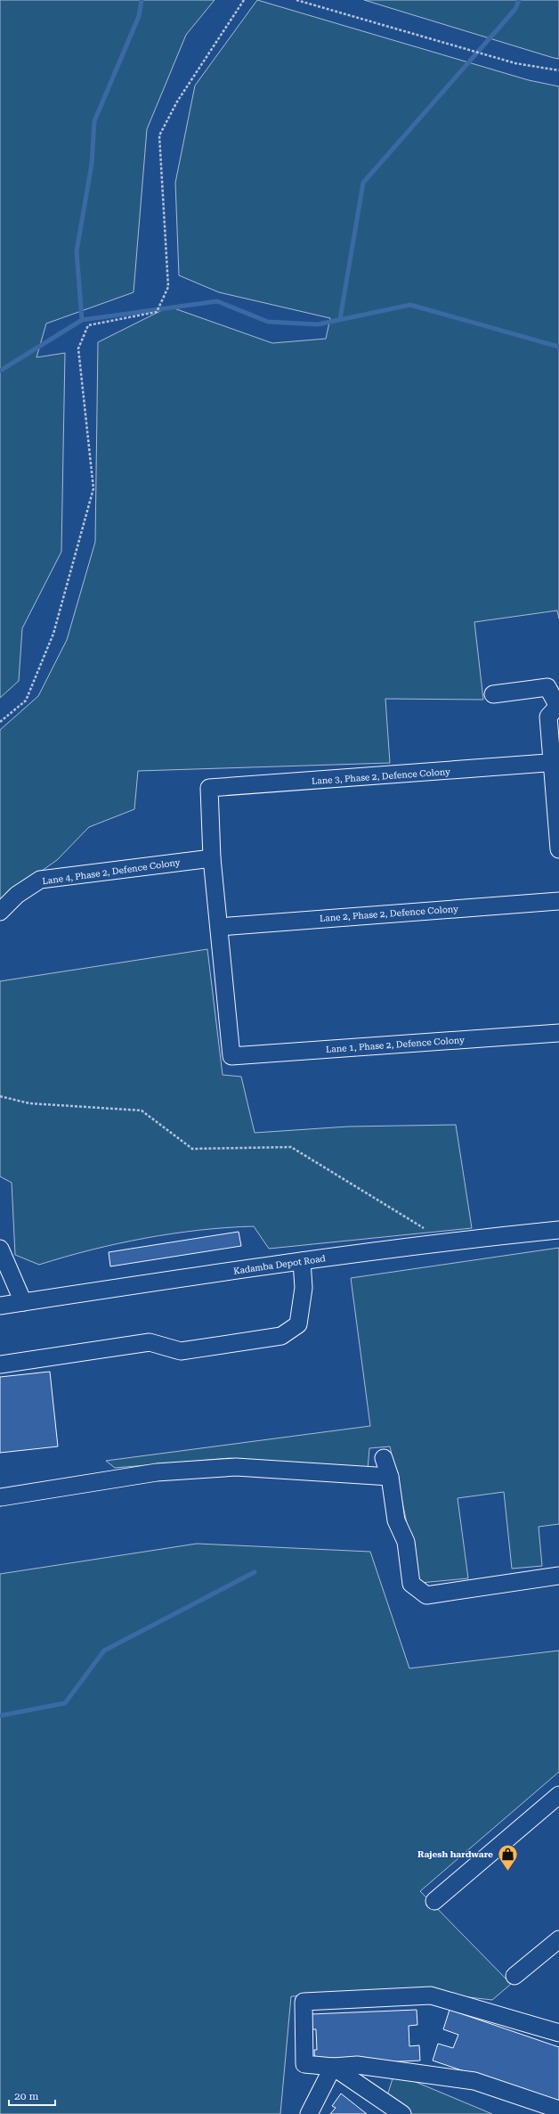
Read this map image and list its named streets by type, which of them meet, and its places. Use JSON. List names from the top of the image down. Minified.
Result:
{"streets":{"street":["Lane 3, Phase 2, Defence Colony","Lane 4, Phase 2, Defence Colony","Lane 2, Phase 2, Defence Colony","Lane 1, Phase 2, Defence Colony","Kadamba Depot Road"]},"crossings":[["Lane 3, Phase 2, Defence Colony","Lane 4, Phase 2, Defence Colony"],["Lane 2, Phase 2, Defence Colony","Lane 1, Phase 2, Defence Colony"]],"places":{"shop":["Rajesh hardware"]},"scale_bar":"20 m"}
